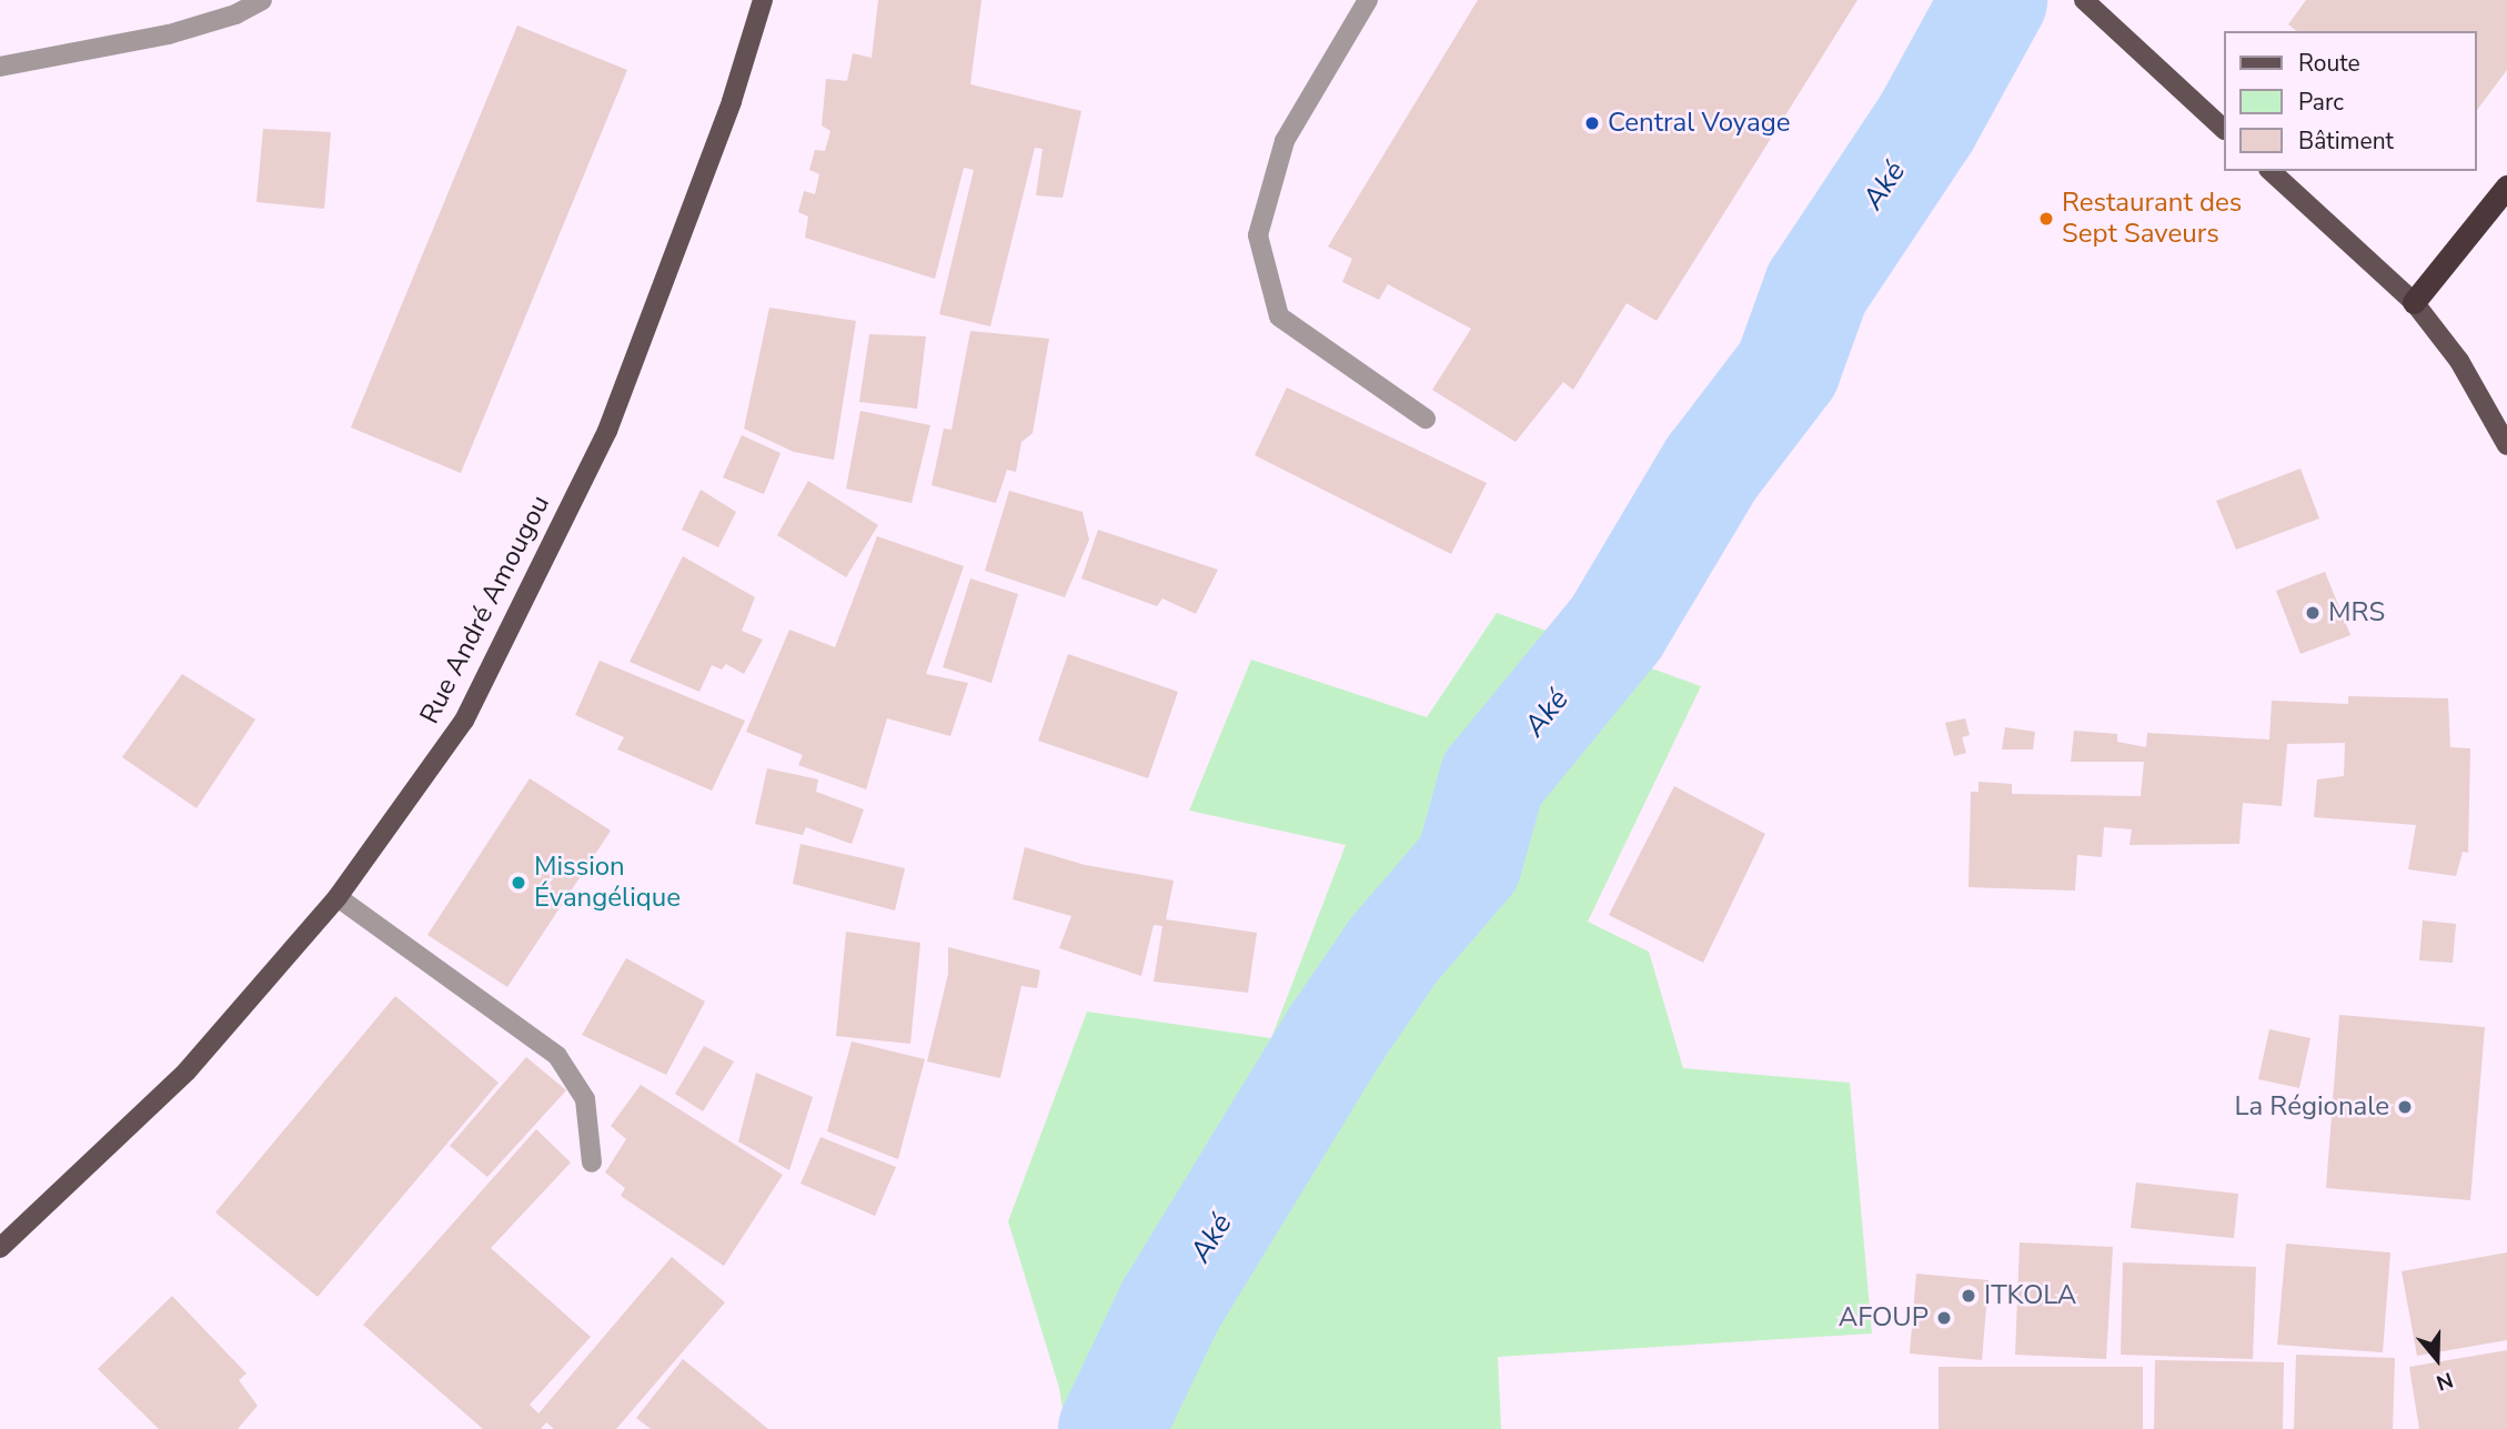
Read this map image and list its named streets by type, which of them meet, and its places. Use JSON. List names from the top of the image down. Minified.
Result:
{"streets":{"main road":["Rue André Amougou"]},"water":["Aké"],"places":["Central Voyage","Restaurant des Sept Saveurs","MRS","Mission Évangélique","La Régionale","ITKOLA","AFOUP"],"legend":["Route","Parc","Bâtiment"],"north":"bottom"}
